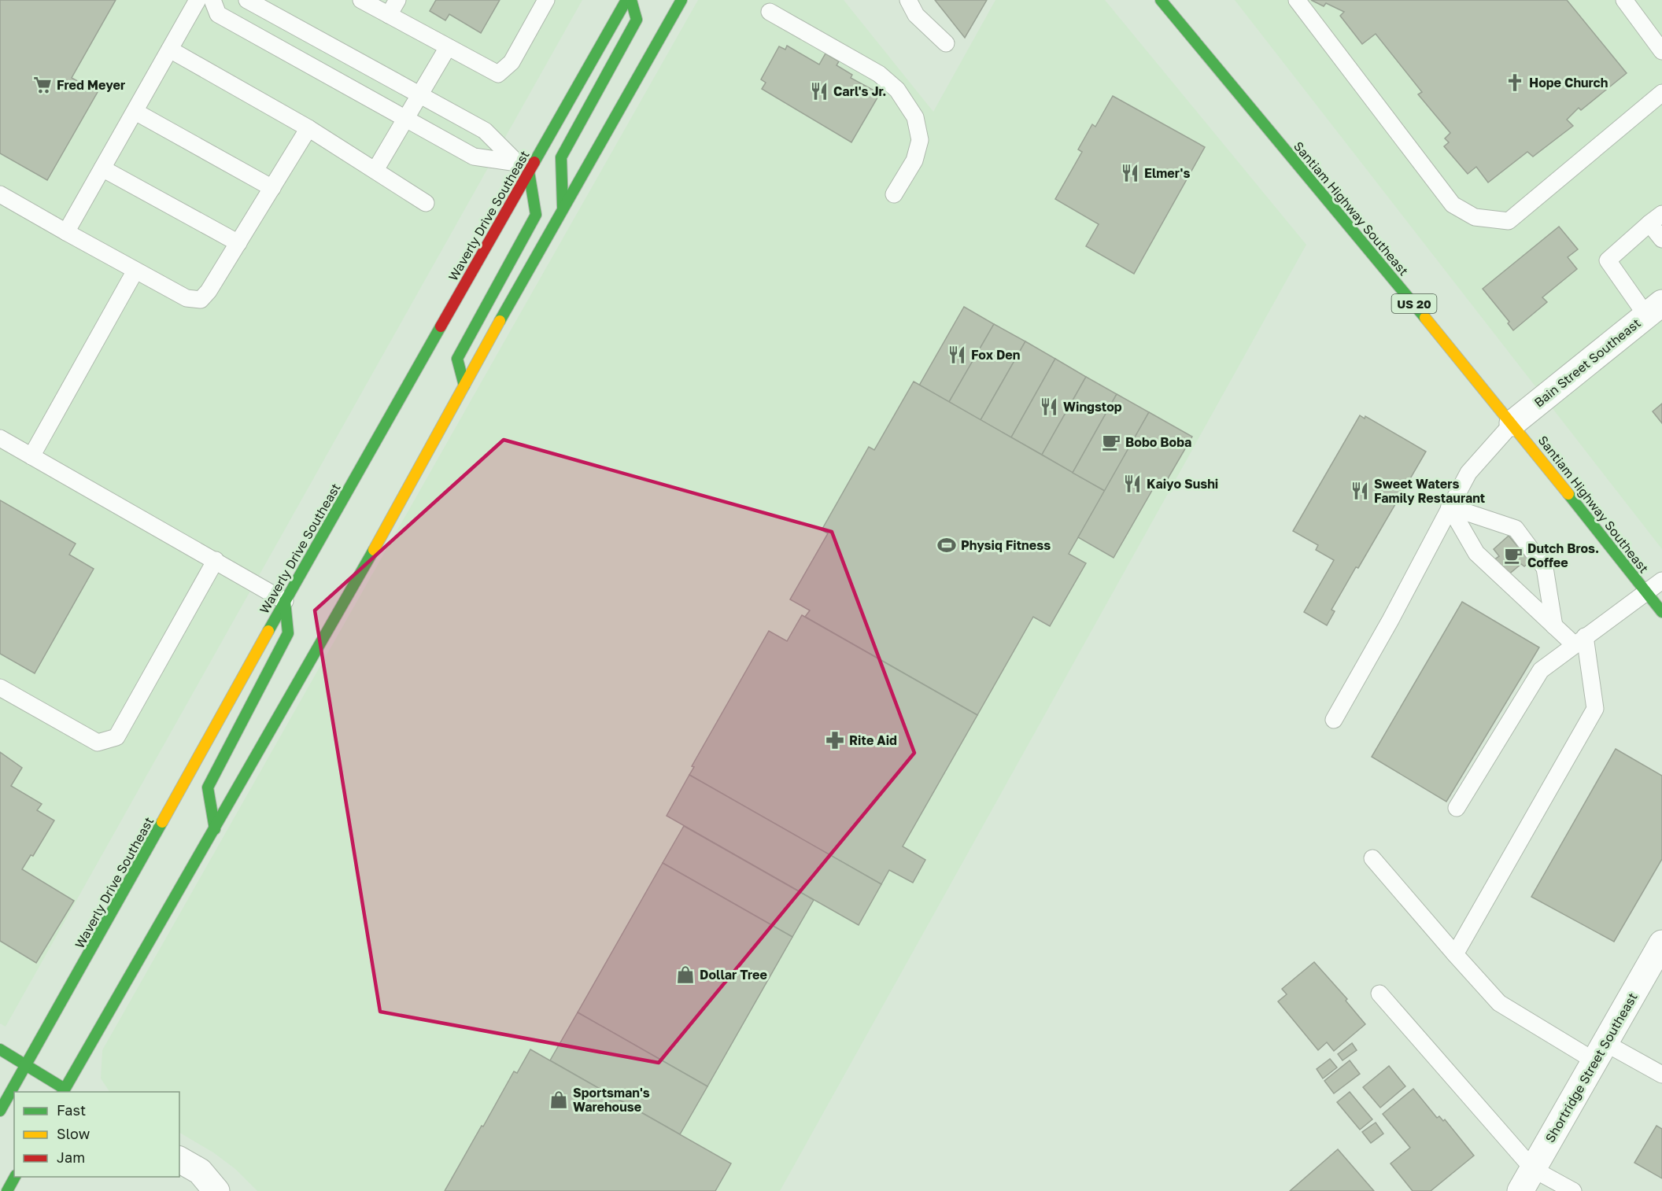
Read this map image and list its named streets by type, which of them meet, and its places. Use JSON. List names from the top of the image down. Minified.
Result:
{"streets":{"main road":["Santiam Highway Southeast","Waverly Drive Southeast","US 20"],"street":["Bain Street Southeast","Shortridge Street Southeast"]},"crossings":[["Santiam Highway Southeast","Bain Street Southeast"]],"places":{"church":["Hope Church"],"supermarket":["Fred Meyer"],"restaurant":["Carl's Jr.","Elmer's","Fox Den","Wingstop","Kaiyo Sushi","Sweet Waters Family Restaurant"],"cafe":["Bobo Boba","Dutch Bros. Coffee"],"sports":["Physiq Fitness"],"pharmacy":["Rite Aid"],"shop":["Dollar Tree","Sportsman's Warehouse"]},"legend":["Fast","Slow","Jam"]}
